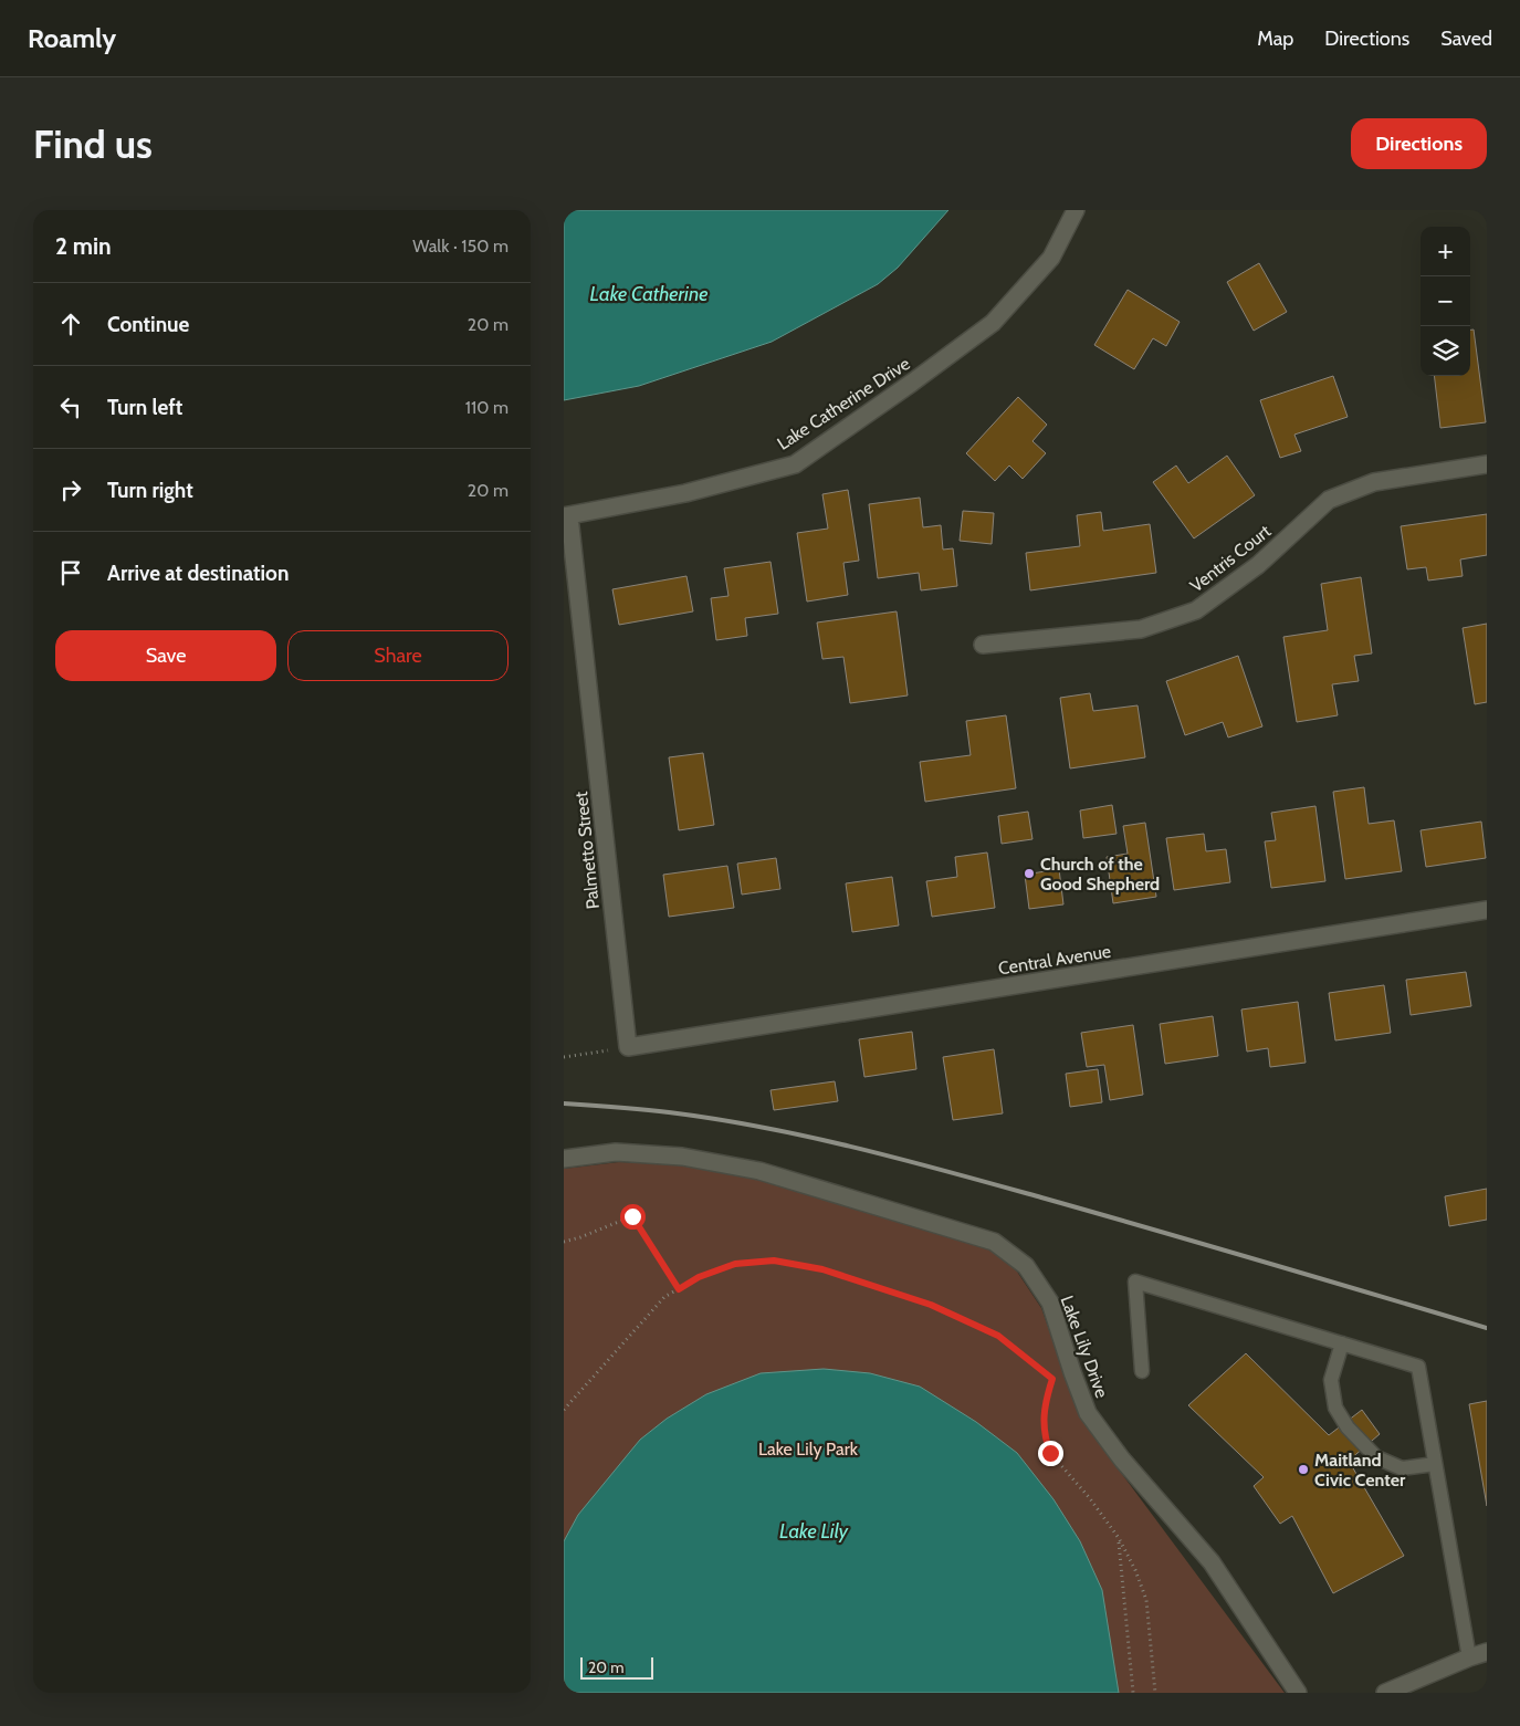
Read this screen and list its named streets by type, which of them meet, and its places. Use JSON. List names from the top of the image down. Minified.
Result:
{"streets":{"street":["Lake Catherine Drive","Ventris Court","Palmetto Street","Central Avenue","Lake Lily Drive"]},"crossings":[["Lake Catherine Drive","Palmetto Street"],["Palmetto Street","Central Avenue"]],"water":["Lake Catherine","Lake Lily"],"parks":["Lake Lily Park"],"places":["Church of the Good Shepherd","Maitland Civic Center"],"scale_bar":"20 m","page":{"header":"Roamly","nav":["Map","Directions","Saved"],"buttons":["Directions",["Save","Share"]],"title":"Find us","heading":["2 min","Walk · 150 m"],"map_buttons":["+","−"],"list":[["Continue","20 m"],["Turn left","110 m"],["Turn right","20 m"],"Arrive at destination"],"scale":"20 m"}}
